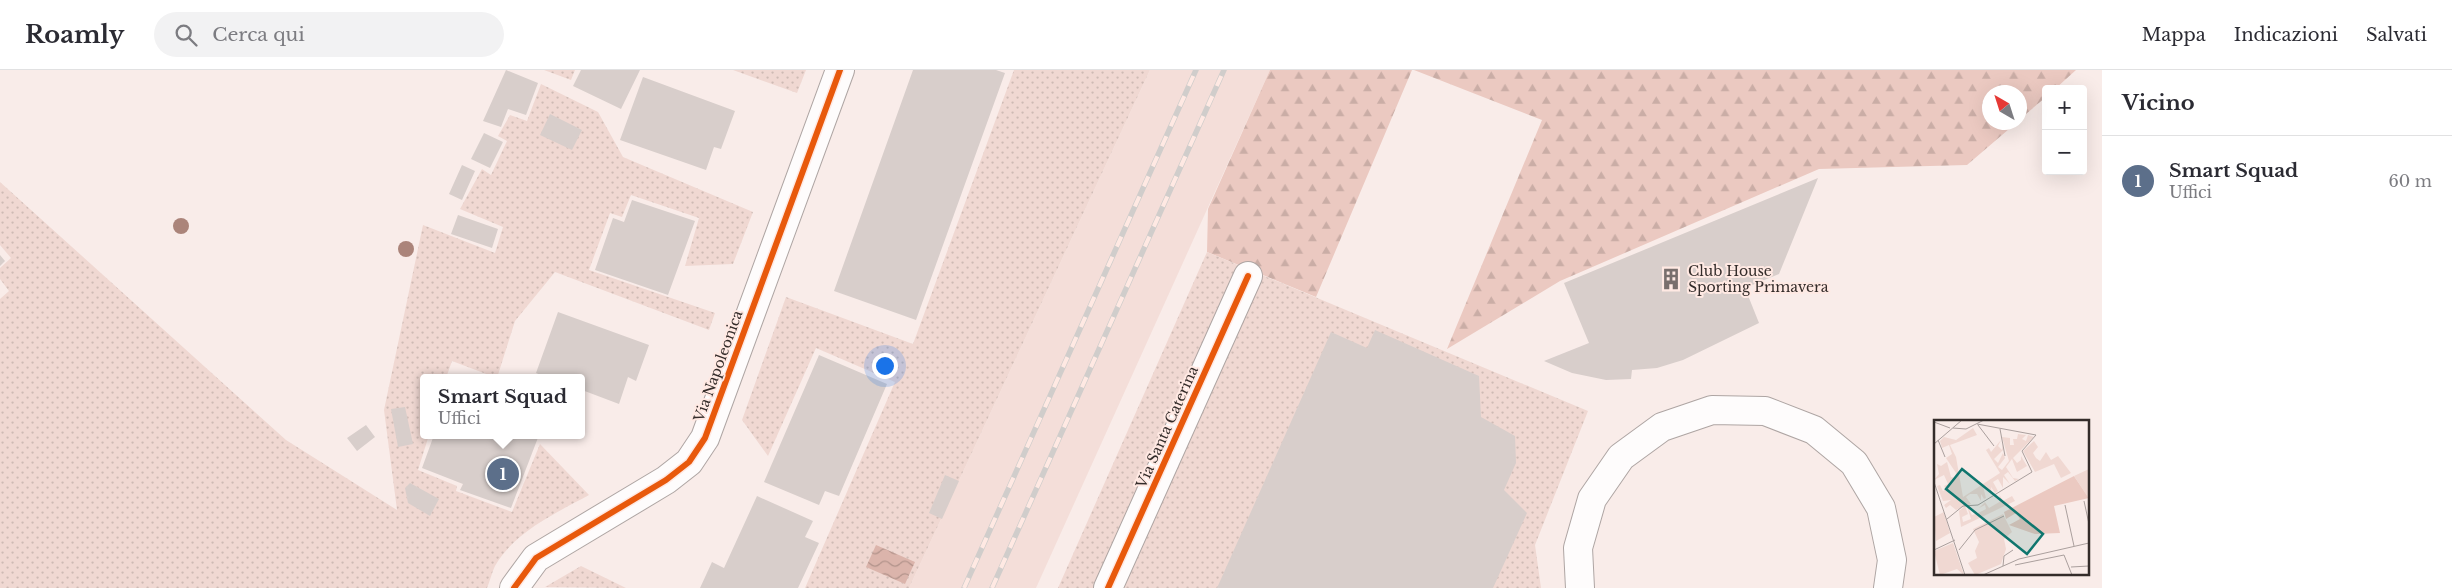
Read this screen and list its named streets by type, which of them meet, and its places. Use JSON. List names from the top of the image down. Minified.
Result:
{"streets":{"street":["Via Napoleonica","Via Santa Caterina"]},"places":{"building":["Club House Sporting Primavera"]},"north":"top left","page":{"header":"Roamly","search":"Cerca qui","nav":["Mappa","Indicazioni","Salvati"],"heading":"Vicino","map_buttons":["+","−"],"list":[{"mark":"1","name":"Smart Squad","note":"Uffici","value":"60 m"}],"popup":["Smart Squad","Uffici"],"pins":"1"}}
